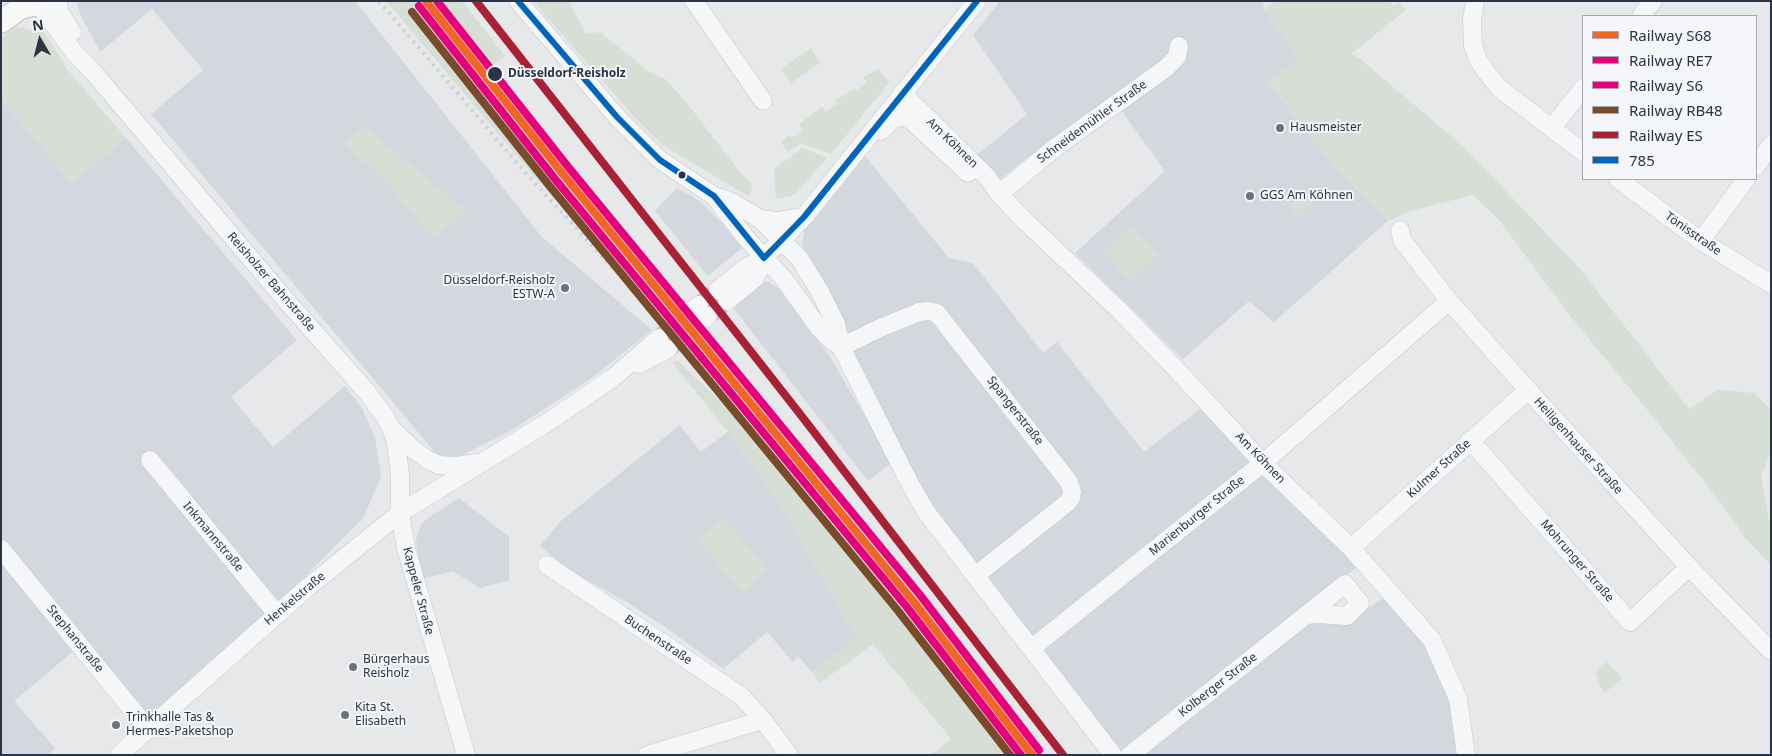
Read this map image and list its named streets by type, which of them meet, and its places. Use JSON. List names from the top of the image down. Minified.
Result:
{"streets":{"main road":["Reisholzer Bahnstraße"],"street":["Schneidemühler Straße","Am Köhnen","Tönisstraße","Spangerstraße","Heiligenhauser Straße","Kulmer Straße","Marienburger Straße","Inkmannstraße","Mohrunger Straße","Kappeler Straße","Henkelstraße","Stephanstraße","Buchenstraße","Kolberger Straße"]},"crossings":[["Schneidemühler Straße","Am Köhnen"],["Am Köhnen","Kulmer Straße"],["Am Köhnen","Marienburger Straße"],["Reisholzer Bahnstraße","Kappeler Straße"],["Reisholzer Bahnstraße","Henkelstraße"],["Heiligenhauser Straße","Kulmer Straße"],["Heiligenhauser Straße","Marienburger Straße"],["Heiligenhauser Straße","Mohrunger Straße"],["Kulmer Straße","Mohrunger Straße"],["Inkmannstraße","Henkelstraße"],["Kappeler Straße","Henkelstraße"],["Henkelstraße","Stephanstraße"]],"places":["Düsseldorf-Reisholz","Hausmeister","GGS Am Köhnen","Düsseldorf-Reisholz ESTW-A","Bürgerhaus Reisholz","Kita St. Elisabeth","Trinkhalle Tas & Hermes-Paketshop"],"lines":["rail line S68","rail line S6","rail line ES","transit line 785","rail line RE7","rail line RB48"],"legend":["Railway S68","Railway RE7","Railway S6","Railway RB48","Railway ES","785"],"north":"top"}
